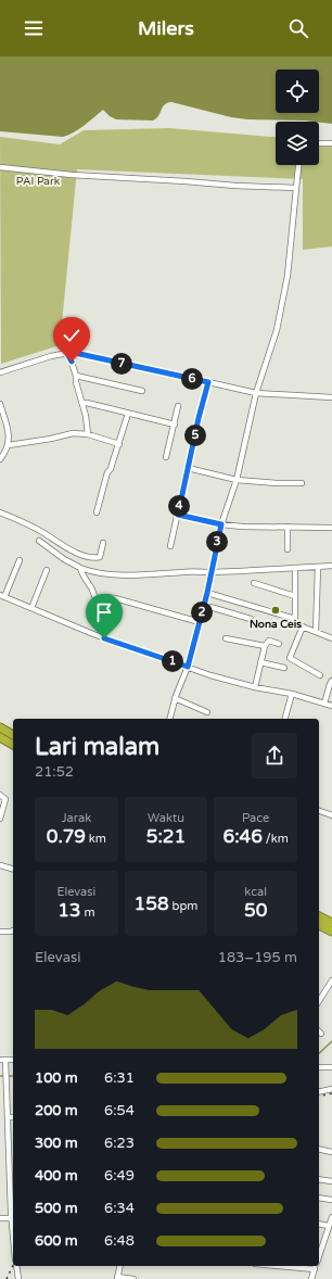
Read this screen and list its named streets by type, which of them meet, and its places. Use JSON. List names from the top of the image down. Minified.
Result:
{"parks":["PAI Park"],"places":["Nona Ceis"],"page":{"header":"Milers","pins":["7","6","5","4","3","2","1"],"heading":["Lari malam","21:52"],"stats":[["Jarak","0.79 km"],["Waktu","5:21"],["Pace","6:46 /km"],["Elevasi","13 m"],["158 bpm"],["kcal","50"]],"chart":["Elevasi","183–195 m"],"list":[{"name":"100 m","note":"6:31"},{"name":"200 m","note":"6:54"},{"name":"300 m","note":"6:23"},{"name":"400 m","note":"6:49"},{"name":"500 m","note":"6:34"},{"name":"600 m","note":"6:48"}]}}
